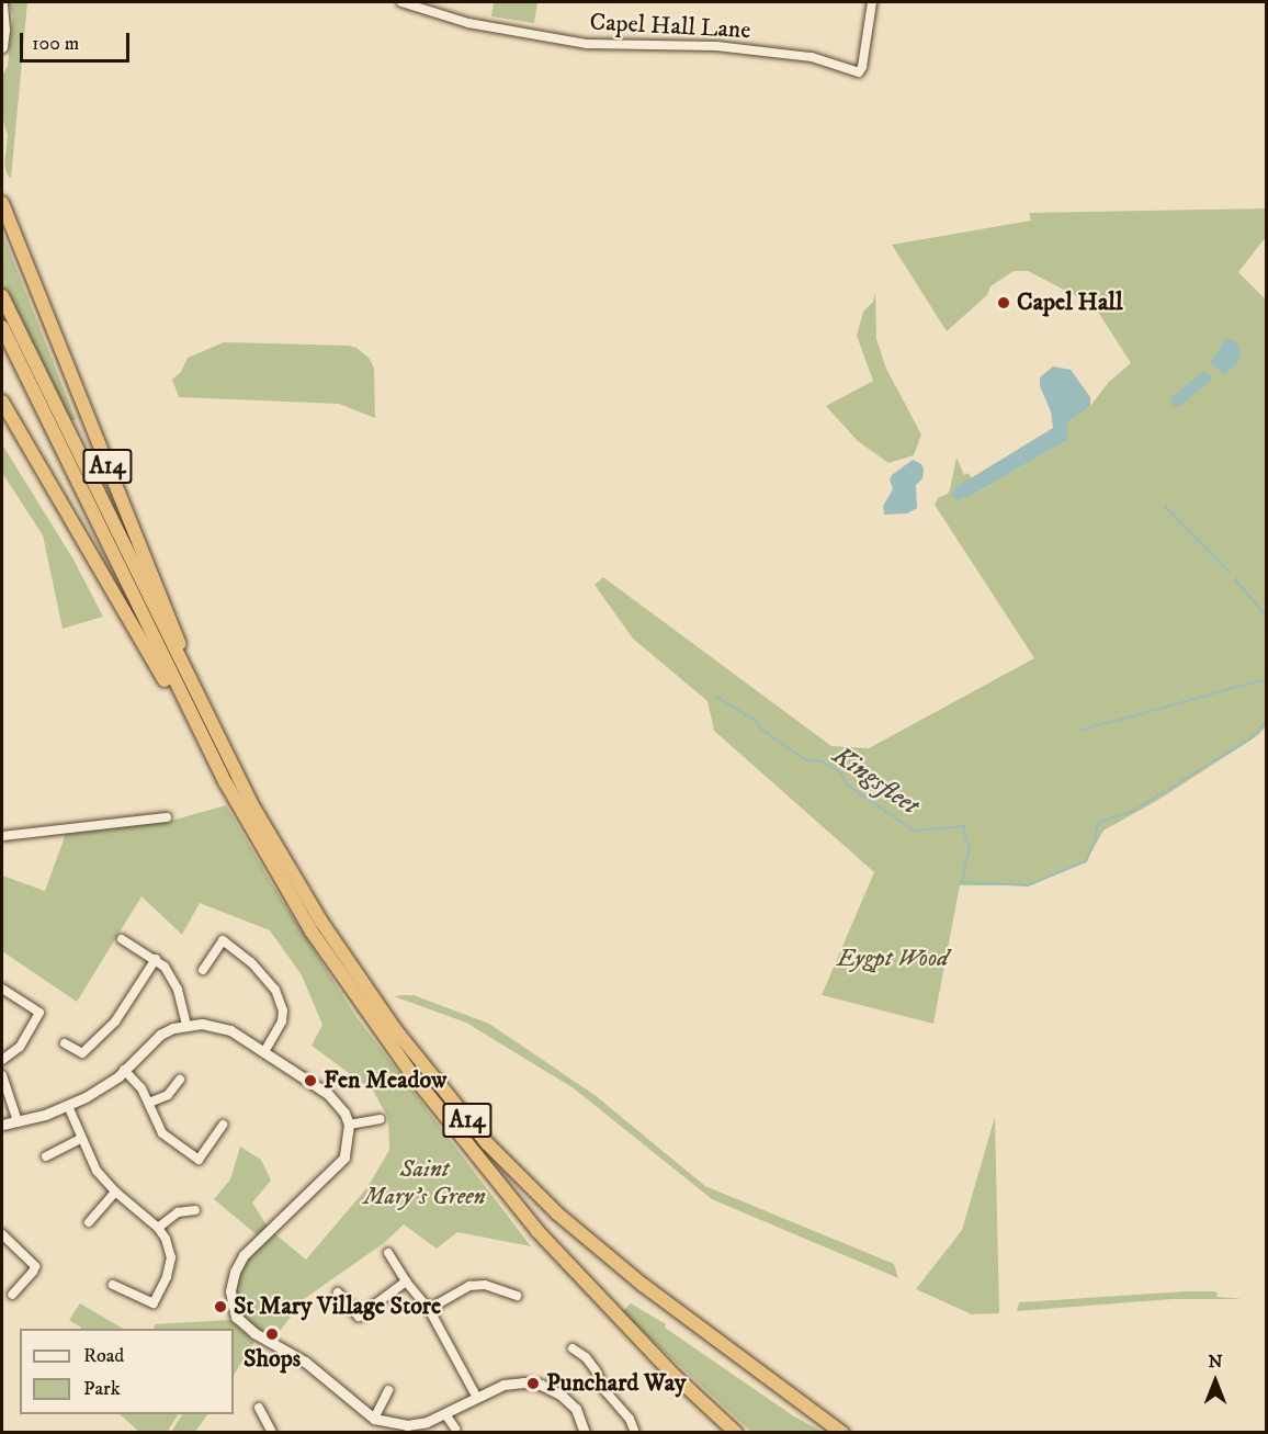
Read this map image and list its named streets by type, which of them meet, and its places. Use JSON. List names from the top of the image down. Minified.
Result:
{"streets":{"highway":["A14"],"street":["Capel Hall Lane"]},"water":["Kingsfleet"],"parks":["Eygpt Wood","Saint Mary's Green"],"places":["Capel Hall","Fen Meadow","St Mary Village Store","Shops","Punchard Way"],"legend":["Road","Park"],"scale_bar":"100 m","north":"top"}
